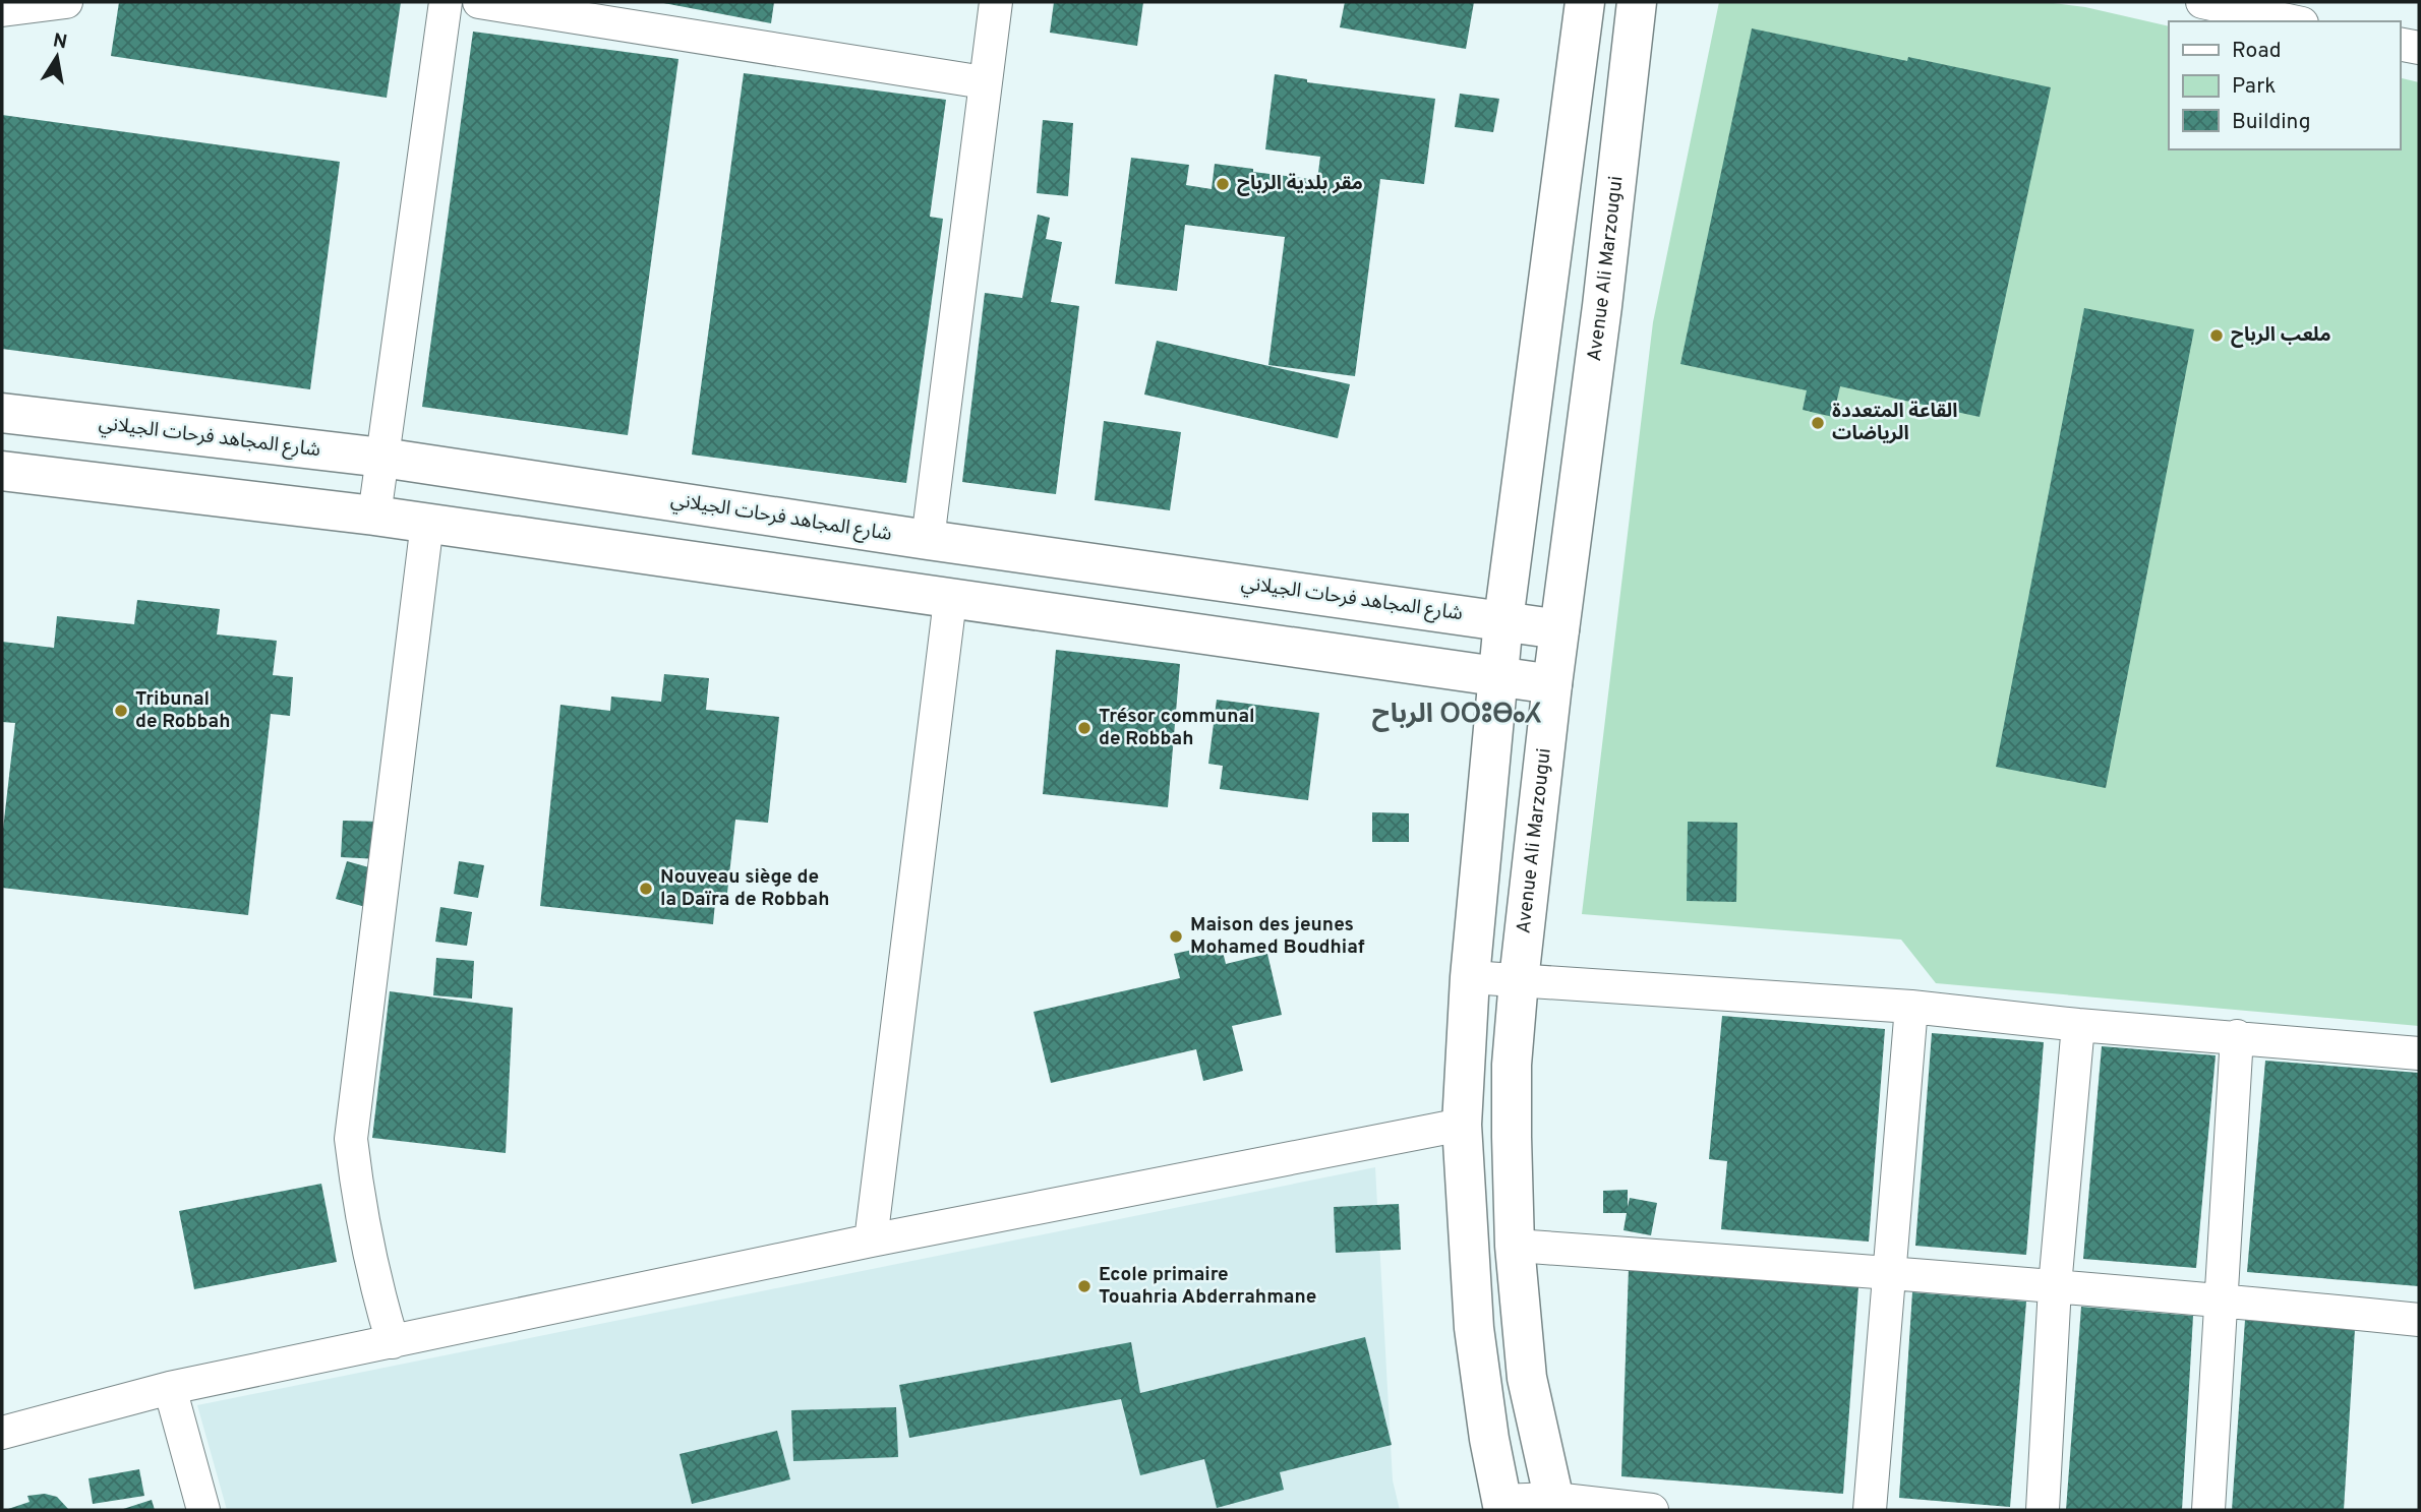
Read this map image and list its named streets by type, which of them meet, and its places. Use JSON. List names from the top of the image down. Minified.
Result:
{"streets":{"street":["Avenue Ali Marzougui","شارع المجاهد فرحات الجيلاني"]},"crossings":[["Avenue Ali Marzougui","شارع المجاهد فرحات الجيلاني"]],"districts":["الرباح ⵔⵔⵓⴱⴰⵃ"],"places":["مقر بلدية الرباح","ملعب الرباح","القاعة المتعددة الرياضات","Tribunal de Robbah","Trésor communal de Robbah","Nouveau siège de la Daïra de Robbah","Maison des jeunes Mohamed Boudhiaf","Ecole primaire Touahria Abderrahmane"],"legend":["Road","Park","Building"],"north":"top"}
